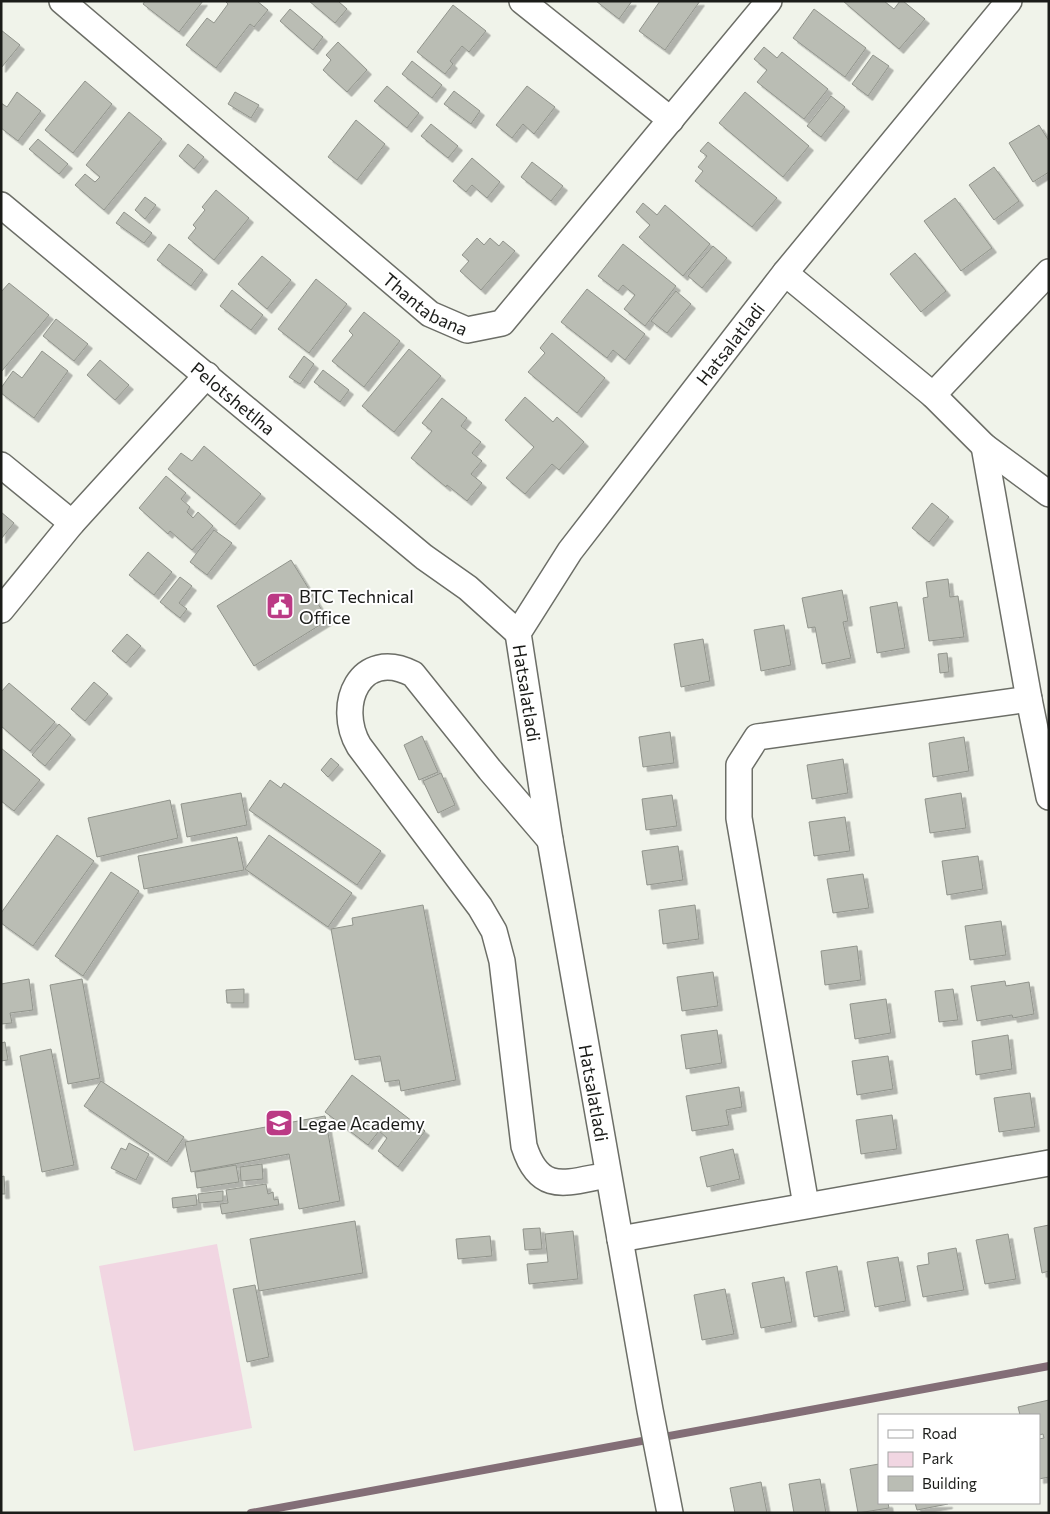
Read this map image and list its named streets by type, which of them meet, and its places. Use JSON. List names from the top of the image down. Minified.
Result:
{"streets":{"street":["Thantabana","Hatsalatladi","Pelotshetlha"]},"crossings":[["Hatsalatladi","Pelotshetlha"]],"places":{"public building":["BTC Technical Office"],"school or university":["Legae Academy"]},"legend":["Road","Park","Building"]}
